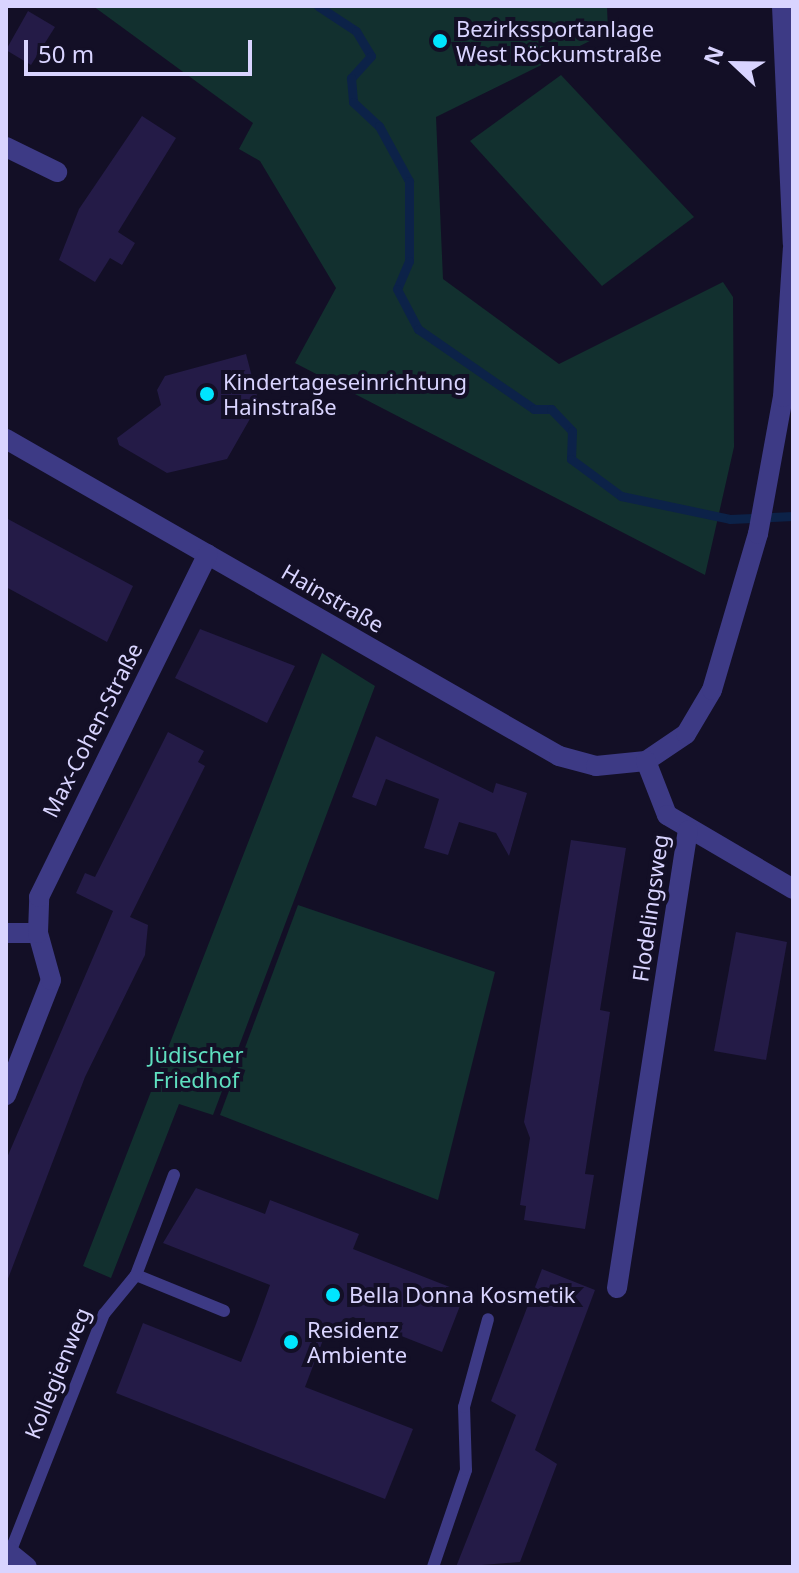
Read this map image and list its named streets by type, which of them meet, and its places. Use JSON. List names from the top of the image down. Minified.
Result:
{"streets":{"street":["Hainstraße","Max-Cohen-Straße","Flodelingsweg","Kollegienweg"]},"crossings":[["Hainstraße","Max-Cohen-Straße"],["Hainstraße","Flodelingsweg"]],"parks":["Jüdischer Friedhof"],"places":["Bezirkssportanlage West Röckumstraße","Kindertageseinrichtung Hainstraße","Bella Donna Kosmetik","Residenz Ambiente"],"scale_bar":"50 m","north":"left"}
